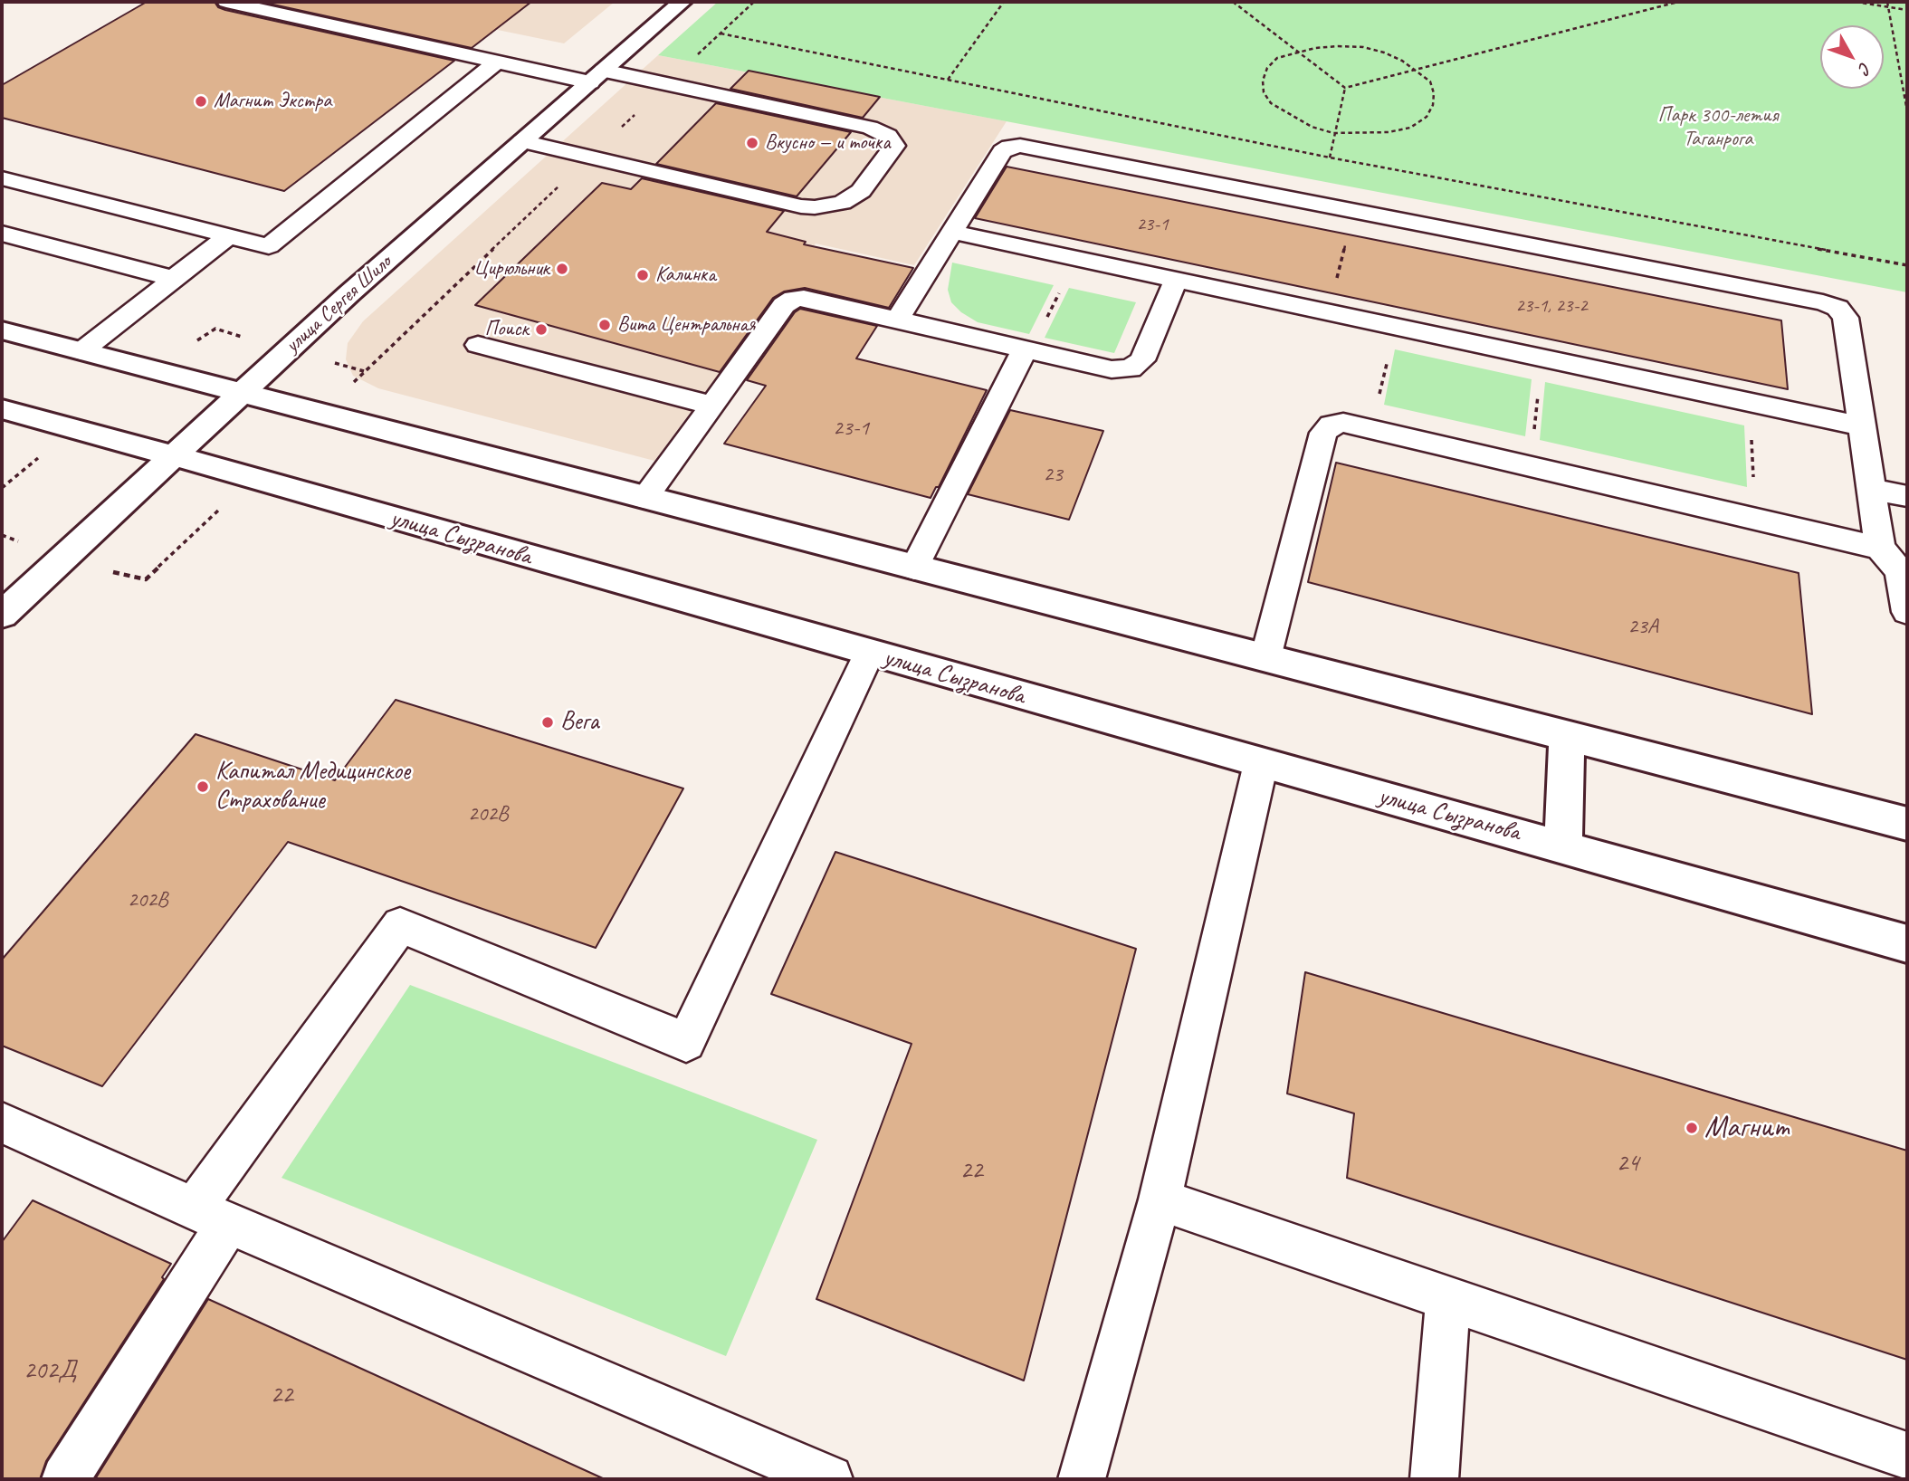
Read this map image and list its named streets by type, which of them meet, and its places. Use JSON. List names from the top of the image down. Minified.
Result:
{"streets":{"main road":["улица Сергея Шило","улица Сызранова"]},"crossings":[["улица Сергея Шило","улица Сызранова"]],"parks":["Парк 300-летия Таганрога"],"places":["Магнит Экстра","Вкусно — и точка","Цирюльник","Калинка","Вита Центральная","Поиск","Вега","Капитал Медицинское Страхование","Магнит"],"house_numbers":["23-1","23-1, 23-2","23-1","23","23А","202В","202В","24","22","202Д","22"],"north":"bottom right"}
